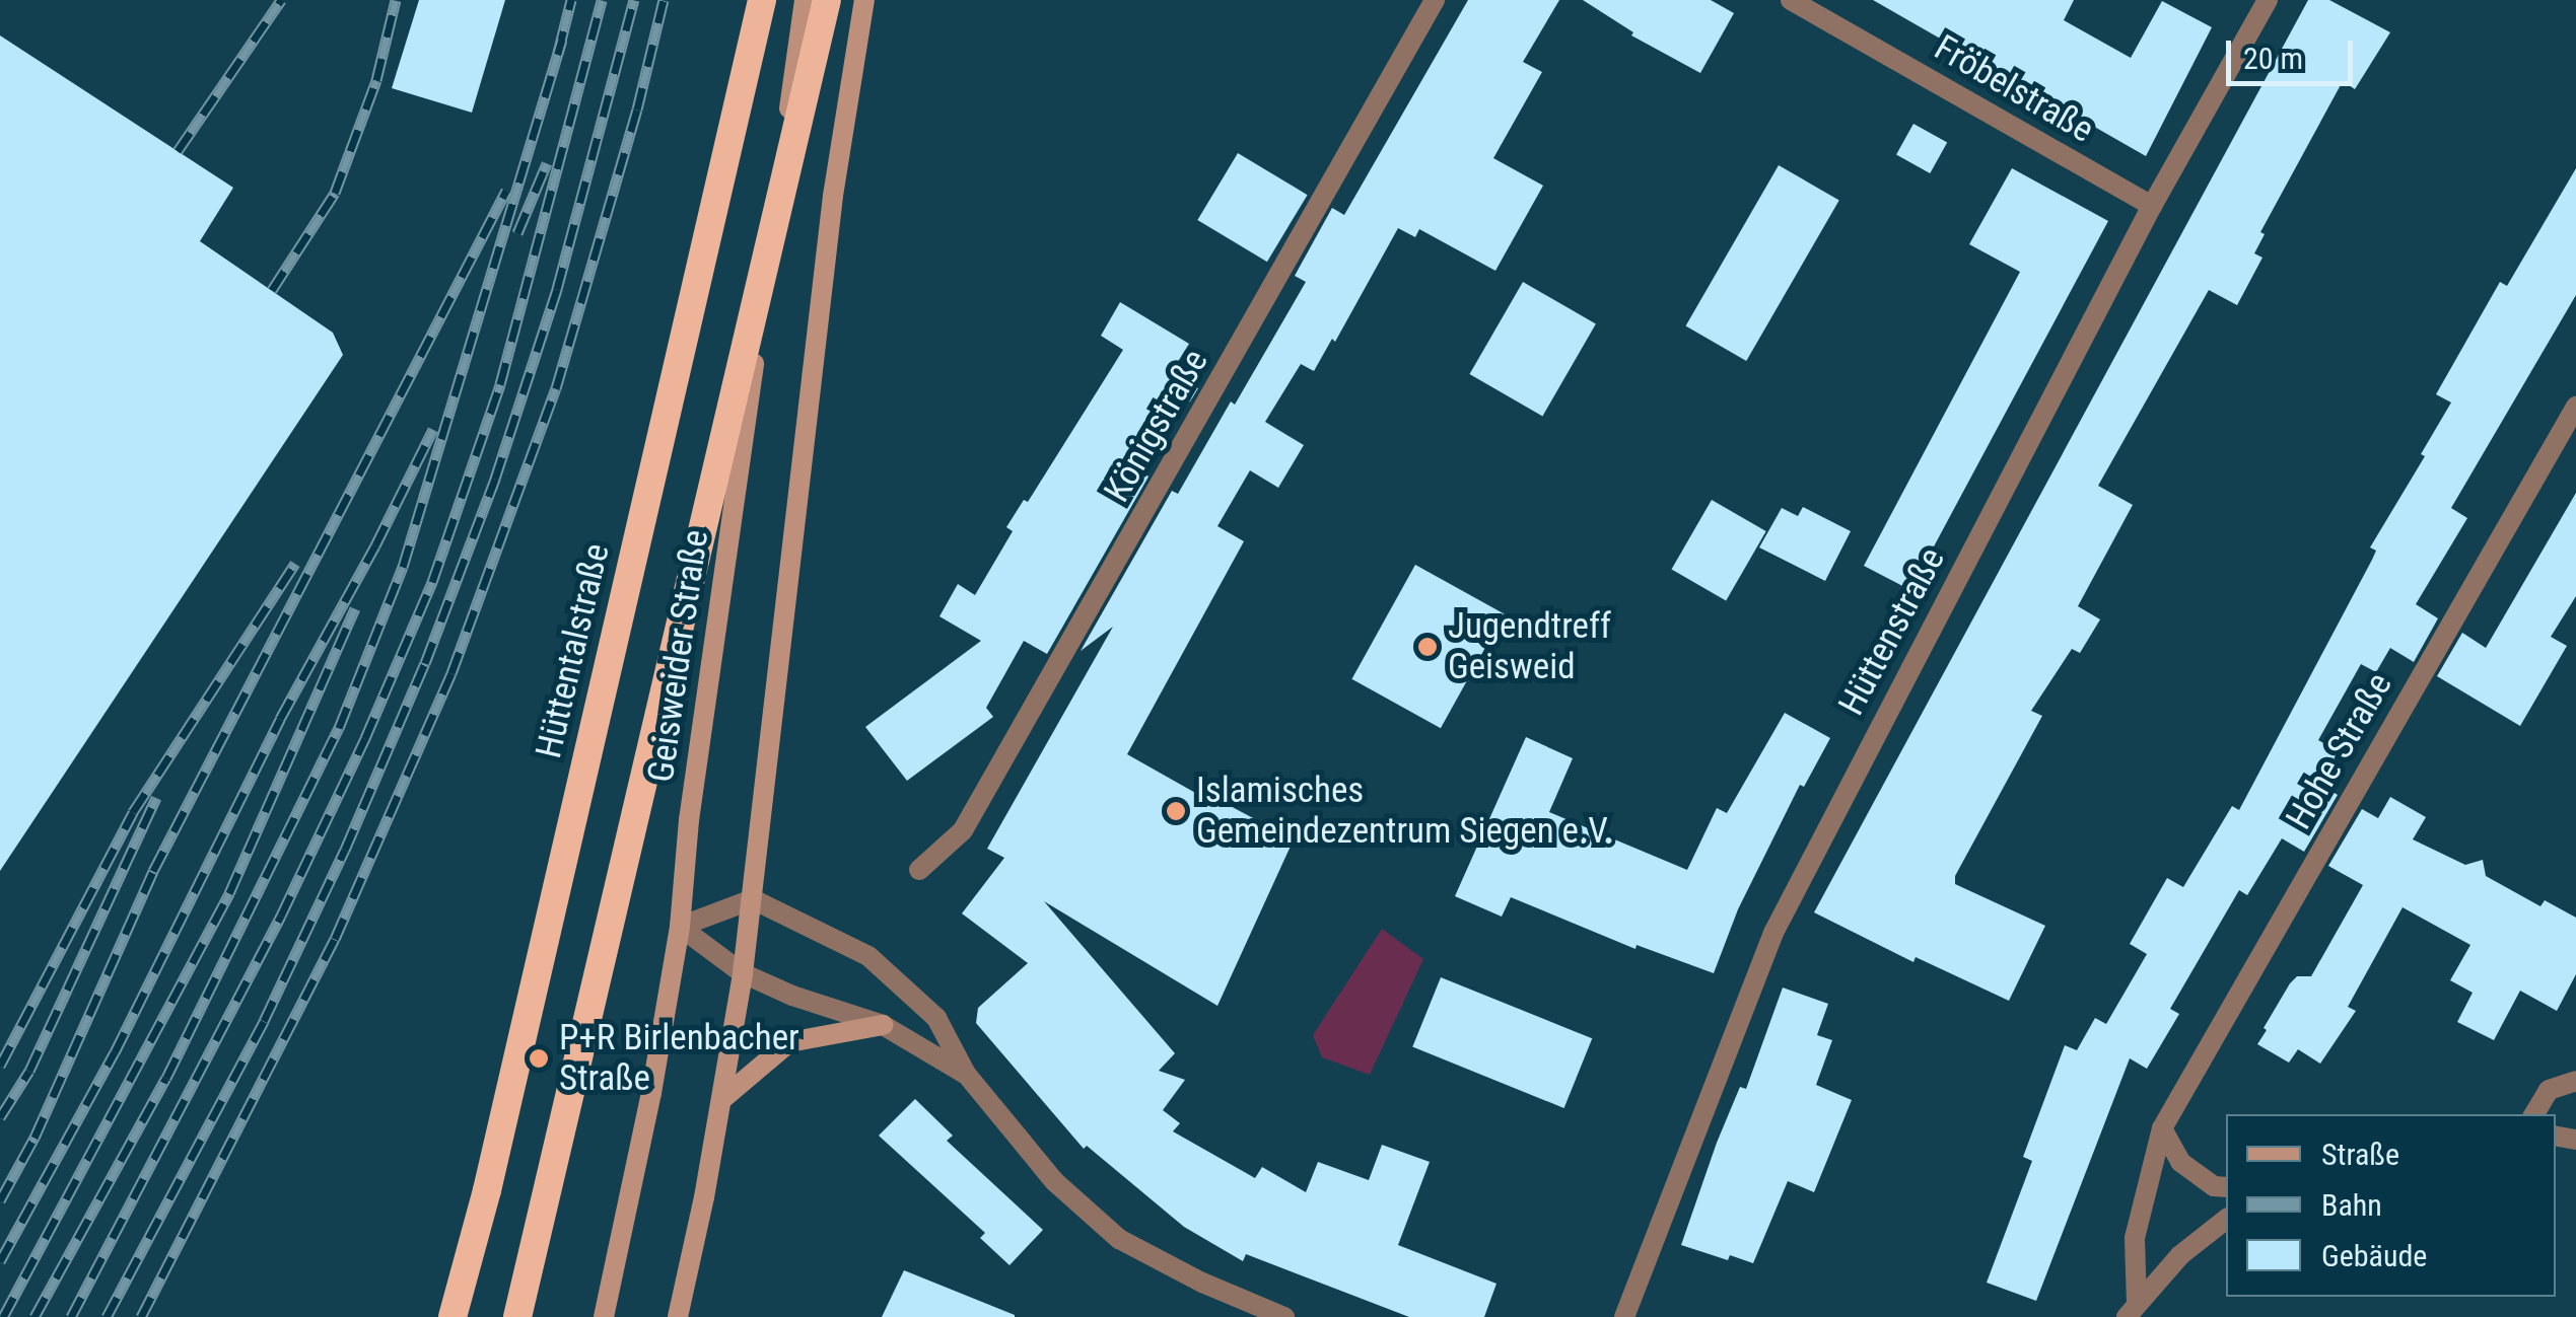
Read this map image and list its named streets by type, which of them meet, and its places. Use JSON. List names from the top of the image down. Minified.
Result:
{"streets":{"highway":["Hüttentalstraße"],"main road":["Geisweider Straße"],"street":["Fröbelstraße","Königstraße","Hüttenstraße","Hohe Straße"]},"crossings":[["Fröbelstraße","Hüttenstraße"]],"places":["Jugendtreff Geisweid","Islamisches Gemeindezentrum Siegen e.V.","P+R Birlenbacher Straße"],"legend":["Straße","Bahn","Gebäude"],"scale_bar":"20 m"}
